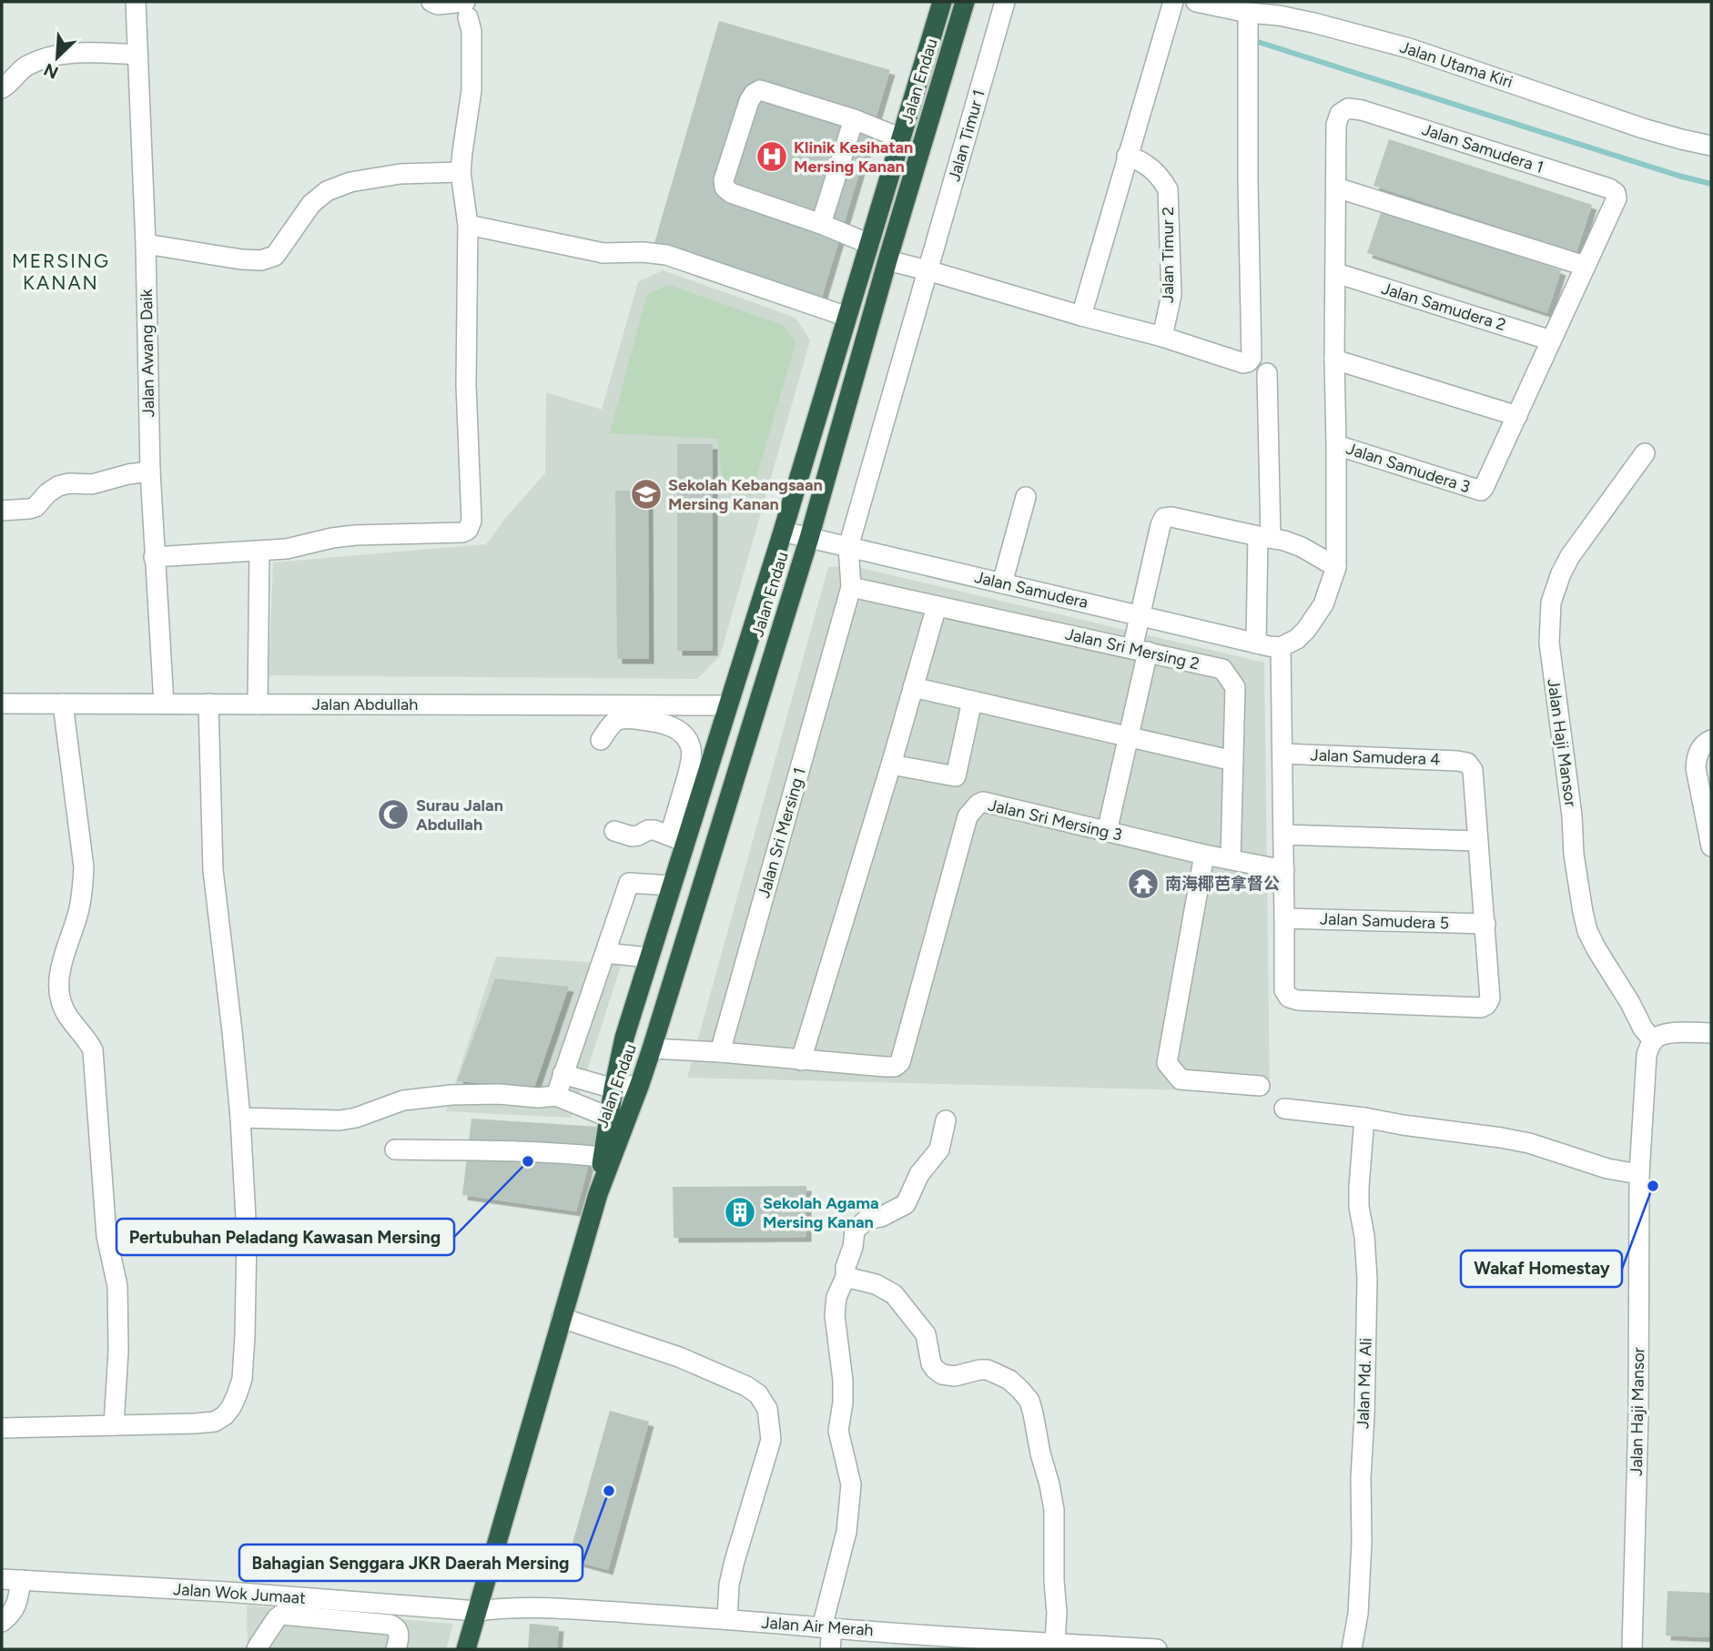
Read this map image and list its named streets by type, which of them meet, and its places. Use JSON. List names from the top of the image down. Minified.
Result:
{"streets":{"highway":["Jalan Endau"],"street":["Jalan Utama Kiri","Jalan Timur 1","Jalan Samudera 1","Jalan Timur 2","Jalan Samudera 2","Jalan Awang Daik","Jalan Samudera 3","Jalan Samudera","Jalan Sri Mersing 2","Jalan Abdullah","Jalan Haji Mansor","Jalan Samudera 4","Jalan Sri Mersing 3","Jalan Sri Mersing 1","Jalan Samudera 5","Jalan Md. Ali","Jalan Wok Jumaat","Jalan Air Merah"]},"crossings":[["Jalan Endau","Jalan Samudera"],["Jalan Endau","Jalan Abdullah"],["Jalan Endau","Jalan Wok Jumaat"],["Jalan Endau","Jalan Air Merah"],["Jalan Timur 1","Jalan Samudera"],["Jalan Timur 1","Jalan Sri Mersing 1"],["Jalan Awang Daik","Jalan Abdullah"],["Jalan Samudera","Jalan Sri Mersing 1"],["Jalan Sri Mersing 2","Jalan Sri Mersing 3"],["Jalan Sri Mersing 2","Jalan Sri Mersing 1"],["Jalan Wok Jumaat","Jalan Air Merah"]],"districts":["MERSING KANAN"],"places":{"hospital":["Klinik Kesihatan Mersing Kanan"],"school or university":["Sekolah Kebangsaan Mersing Kanan"],"mosque":["Surau Jalan Abdullah"],"temple":["南海椰芭拿督公"],"other":["Pertubuhan Peladang Kawasan Mersing","Wakaf Homestay","Bahagian Senggara JKR Daerah Mersing"],"building":["Sekolah Agama Mersing Kanan"]},"north":"bottom left"}
